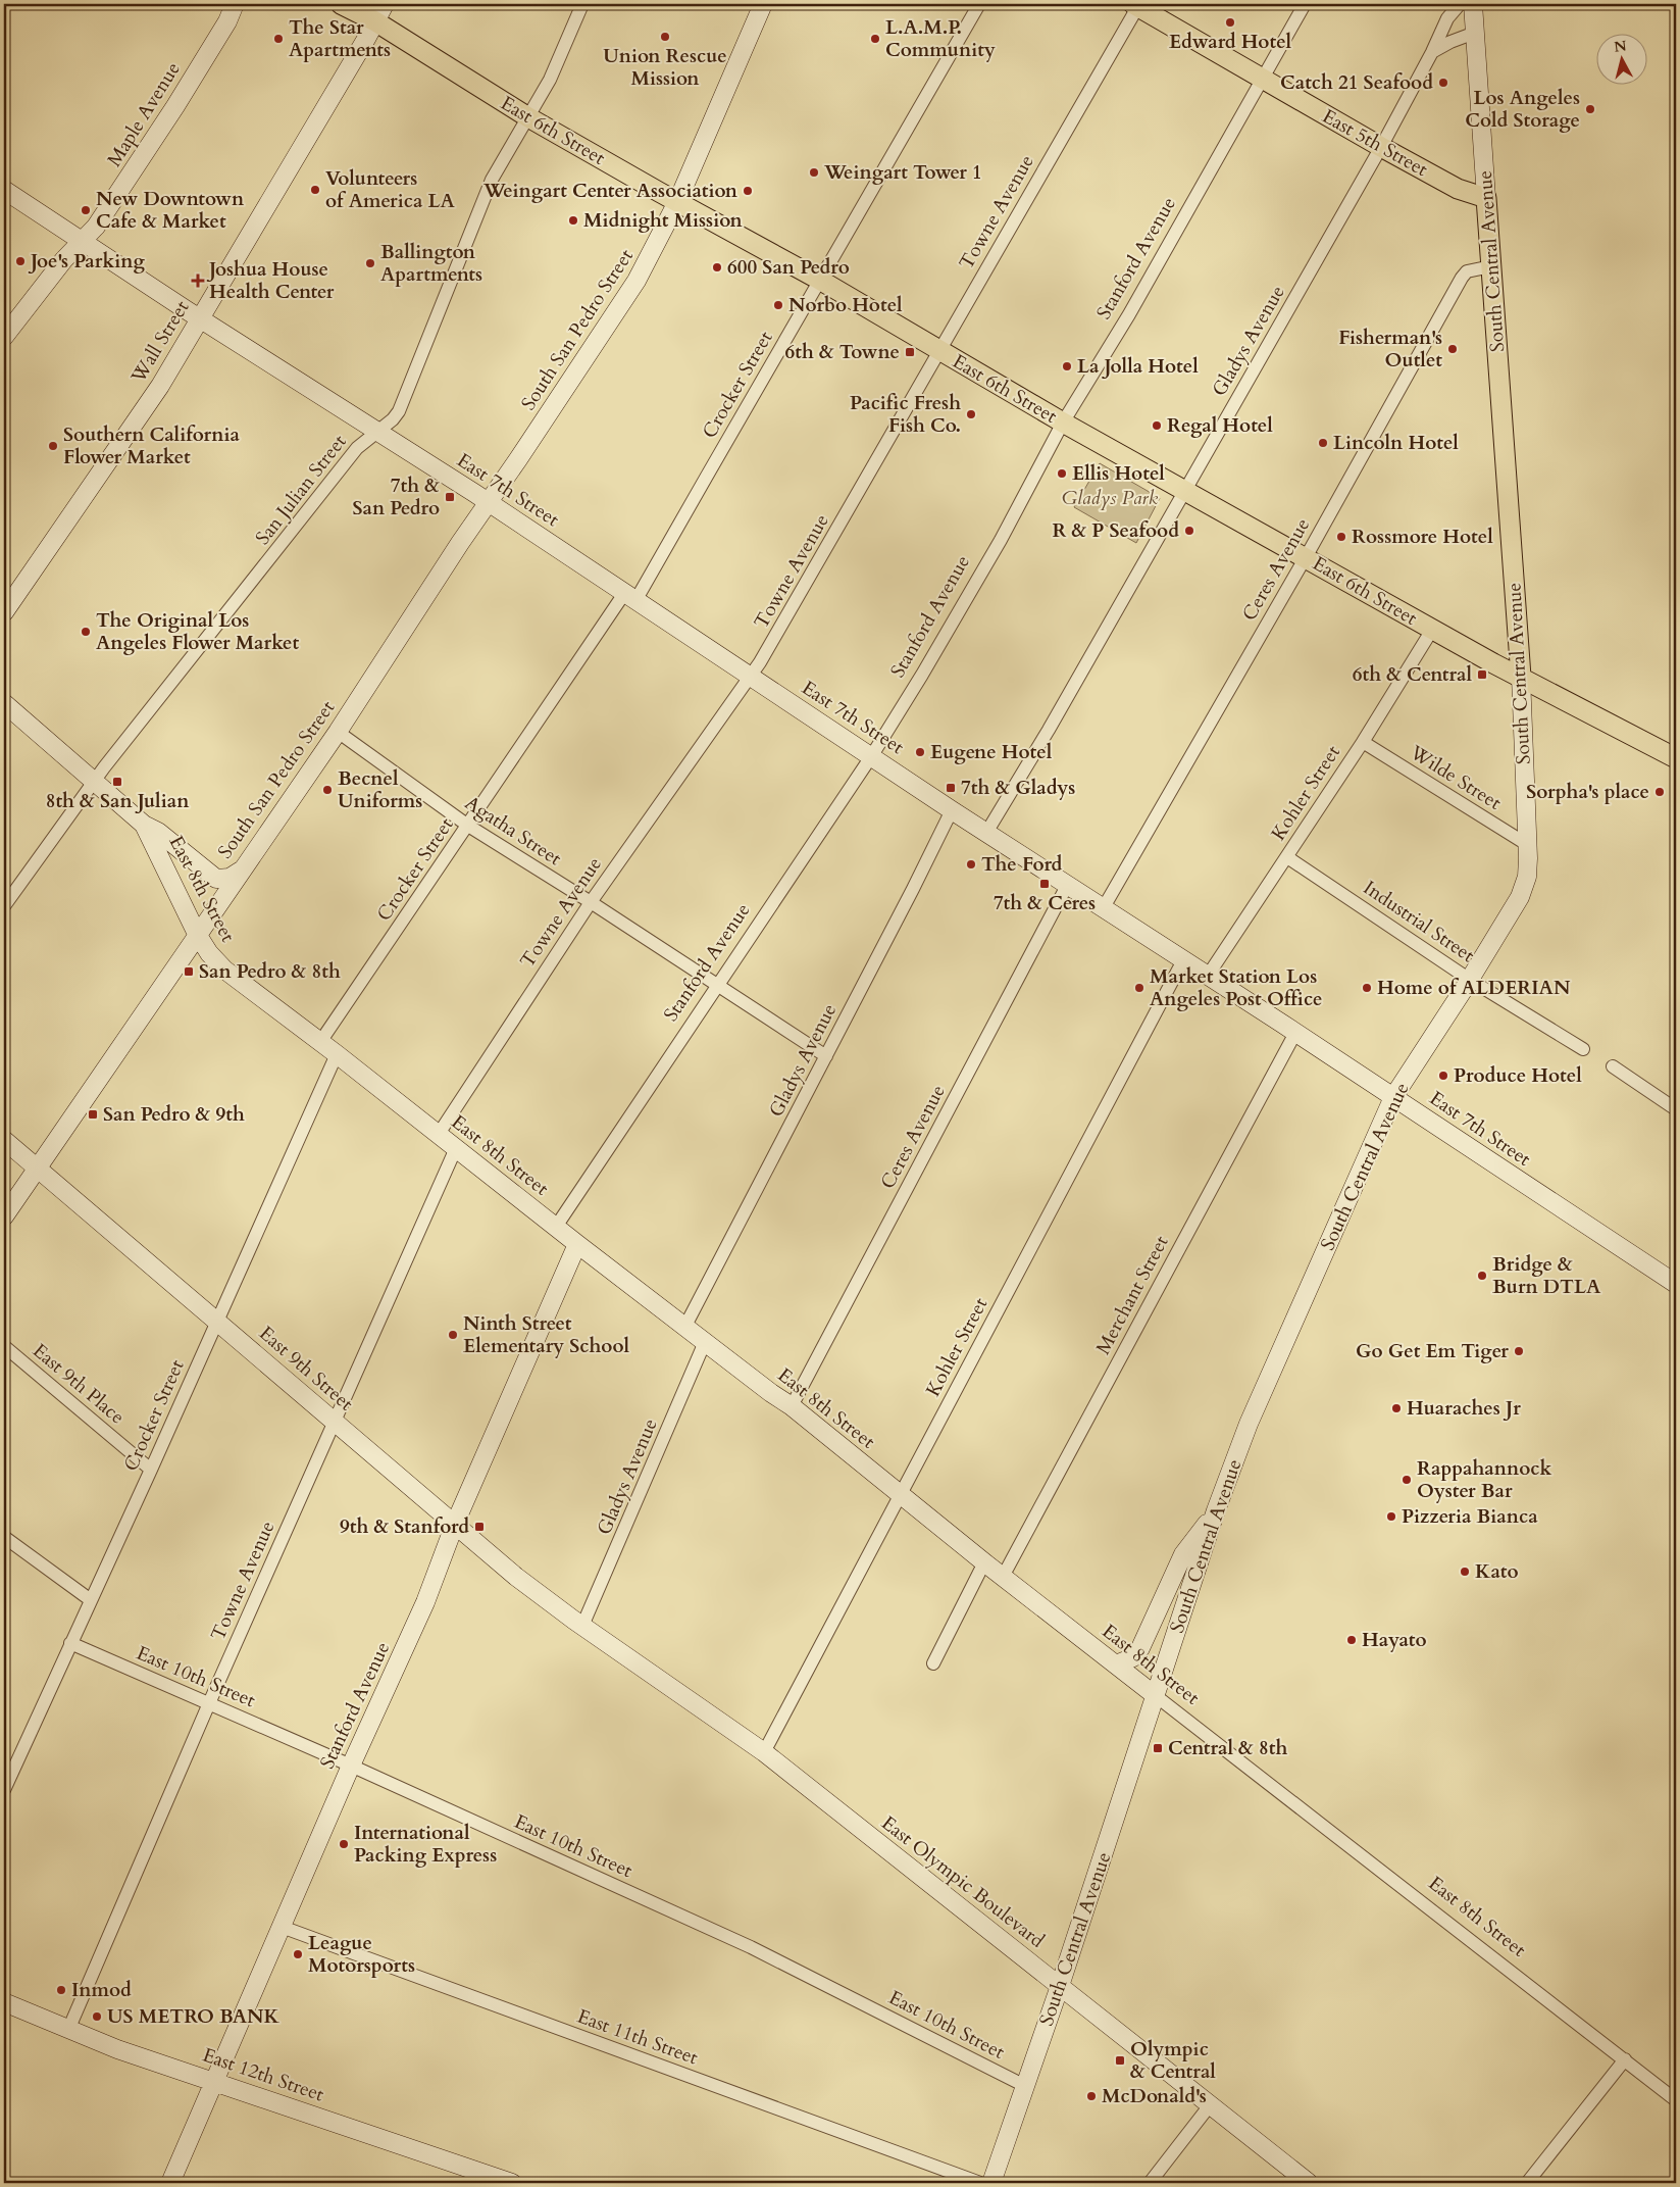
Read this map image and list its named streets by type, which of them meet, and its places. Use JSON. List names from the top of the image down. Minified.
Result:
{"streets":{"main road":["Maple Avenue","East 6th Street","East 5th Street","Stanford Avenue","South Central Avenue","South San Pedro Street","Wall Street","East 7th Street","East 8th Street","East 9th Street","East Olympic Boulevard","East 12th Street"],"street":["Towne Avenue","Gladys Avenue","Crocker Street","San Julian Street","Ceres Avenue","Wilde Street","Kohler Street","Agatha Street","Industrial Street","Merchant Street","East 9th Place","East 10th Street","East 11th Street"]},"crossings":[["Maple Avenue","East 7th Street"],["East 6th Street","Towne Avenue"],["East 6th Street","Stanford Avenue"],["East 6th Street","South Central Avenue"],["East 6th Street","South San Pedro Street"],["East 6th Street","Gladys Avenue"],["East 6th Street","Wall Street"],["East 6th Street","Crocker Street"],["East 6th Street","San Julian Street"],["East 6th Street","Ceres Avenue"],["East 6th Street","Kohler Street"],["East 5th Street","Towne Avenue"],["East 5th Street","Stanford Avenue"],["East 5th Street","South Central Avenue"],["East 5th Street","Gladys Avenue"],["Towne Avenue","East 7th Street"],["Towne Avenue","Agatha Street"],["Towne Avenue","East 8th Street"],["Towne Avenue","East 9th Street"],["Towne Avenue","East 10th Street"],["Towne Avenue","East 12th Street"],["Stanford Avenue","East 7th Street"],["Stanford Avenue","Agatha Street"],["Stanford Avenue","East 8th Street"],["Stanford Avenue","East 9th Street"],["Stanford Avenue","East 10th Street"],["Stanford Avenue","East 11th Street"],["Stanford Avenue","East 12th Street"],["South Central Avenue","East 7th Street"],["South Central Avenue","Ceres Avenue"],["South Central Avenue","Wilde Street"],["South Central Avenue","East 8th Street"],["South Central Avenue","Industrial Street"],["South Central Avenue","East 10th Street"],["South Central Avenue","East Olympic Boulevard"],["South San Pedro Street","East 7th Street"],["South San Pedro Street","Agatha Street"],["South San Pedro Street","East 8th Street"],["South San Pedro Street","East 9th Street"],["Gladys Avenue","East 7th Street"],["Gladys Avenue","Agatha Street"],["Gladys Avenue","East 8th Street"],["Gladys Avenue","East 9th Street"],["Gladys Avenue","East Olympic Boulevard"],["Wall Street","East 7th Street"],["Crocker Street","East 7th Street"],["Crocker Street","Agatha Street"],["Crocker Street","East 8th Street"],["Crocker Street","East 9th Street"],["Crocker Street","East 9th Place"],["Crocker Street","East 10th Street"],["San Julian Street","East 7th Street"],["San Julian Street","East 8th Street"],["East 7th Street","Ceres Avenue"],["East 7th Street","Kohler Street"],["East 7th Street","Merchant Street"],["Ceres Avenue","East 8th Street"],["Wilde Street","Kohler Street"],["Kohler Street","East 8th Street"],["Kohler Street","Industrial Street"],["Kohler Street","East Olympic Boulevard"],["East 8th Street","Merchant Street"],["East 9th Street","East Olympic Boulevard"]],"parks":["Gladys Park"],"places":{"other":["Edward Hotel","Union Rescue Mission","The Star Apartments","L.A.M.P. Community","Catch 21 Seafood","Los Angeles Cold Storage","Weingart Tower 1","Volunteers of America LA","Weingart Center Association","New Downtown Cafe & Market","Midnight Mission","Joe's Parking","Ballington Apartments","600 San Pedro","Norbo Hotel","Fisherman's Outlet","La Jolla Hotel","Pacific Fresh Fish Co.","Regal Hotel","Lincoln Hotel","Southern California Flower Market","Ellis Hotel","R & P Seafood","Rossmore Hotel","The Original Los Angeles Flower Market","Eugene Hotel","Becnel Uniforms","Sorpha's place","The Ford","Market Station Los Angeles Post Office","Home of ALDERIAN","Produce Hotel","Bridge & Burn DTLA","Ninth Street Elementary School","Go Get Em Tiger","Huaraches Jr","Rappahannock Oyster Bar","Pizzeria Bianca","Kato","Hayato","International Packing Express","League Motorsports","Inmod","US METRO BANK","McDonald's"],"health":["Joshua House Health Center"],"transit":["6th & Towne","7th & San Pedro","6th & Central","8th & San Julian","7th & Gladys","7th & Ceres","San Pedro & 8th","San Pedro & 9th","9th & Stanford","Central & 8th","Olympic & Central"]},"north":"top"}
